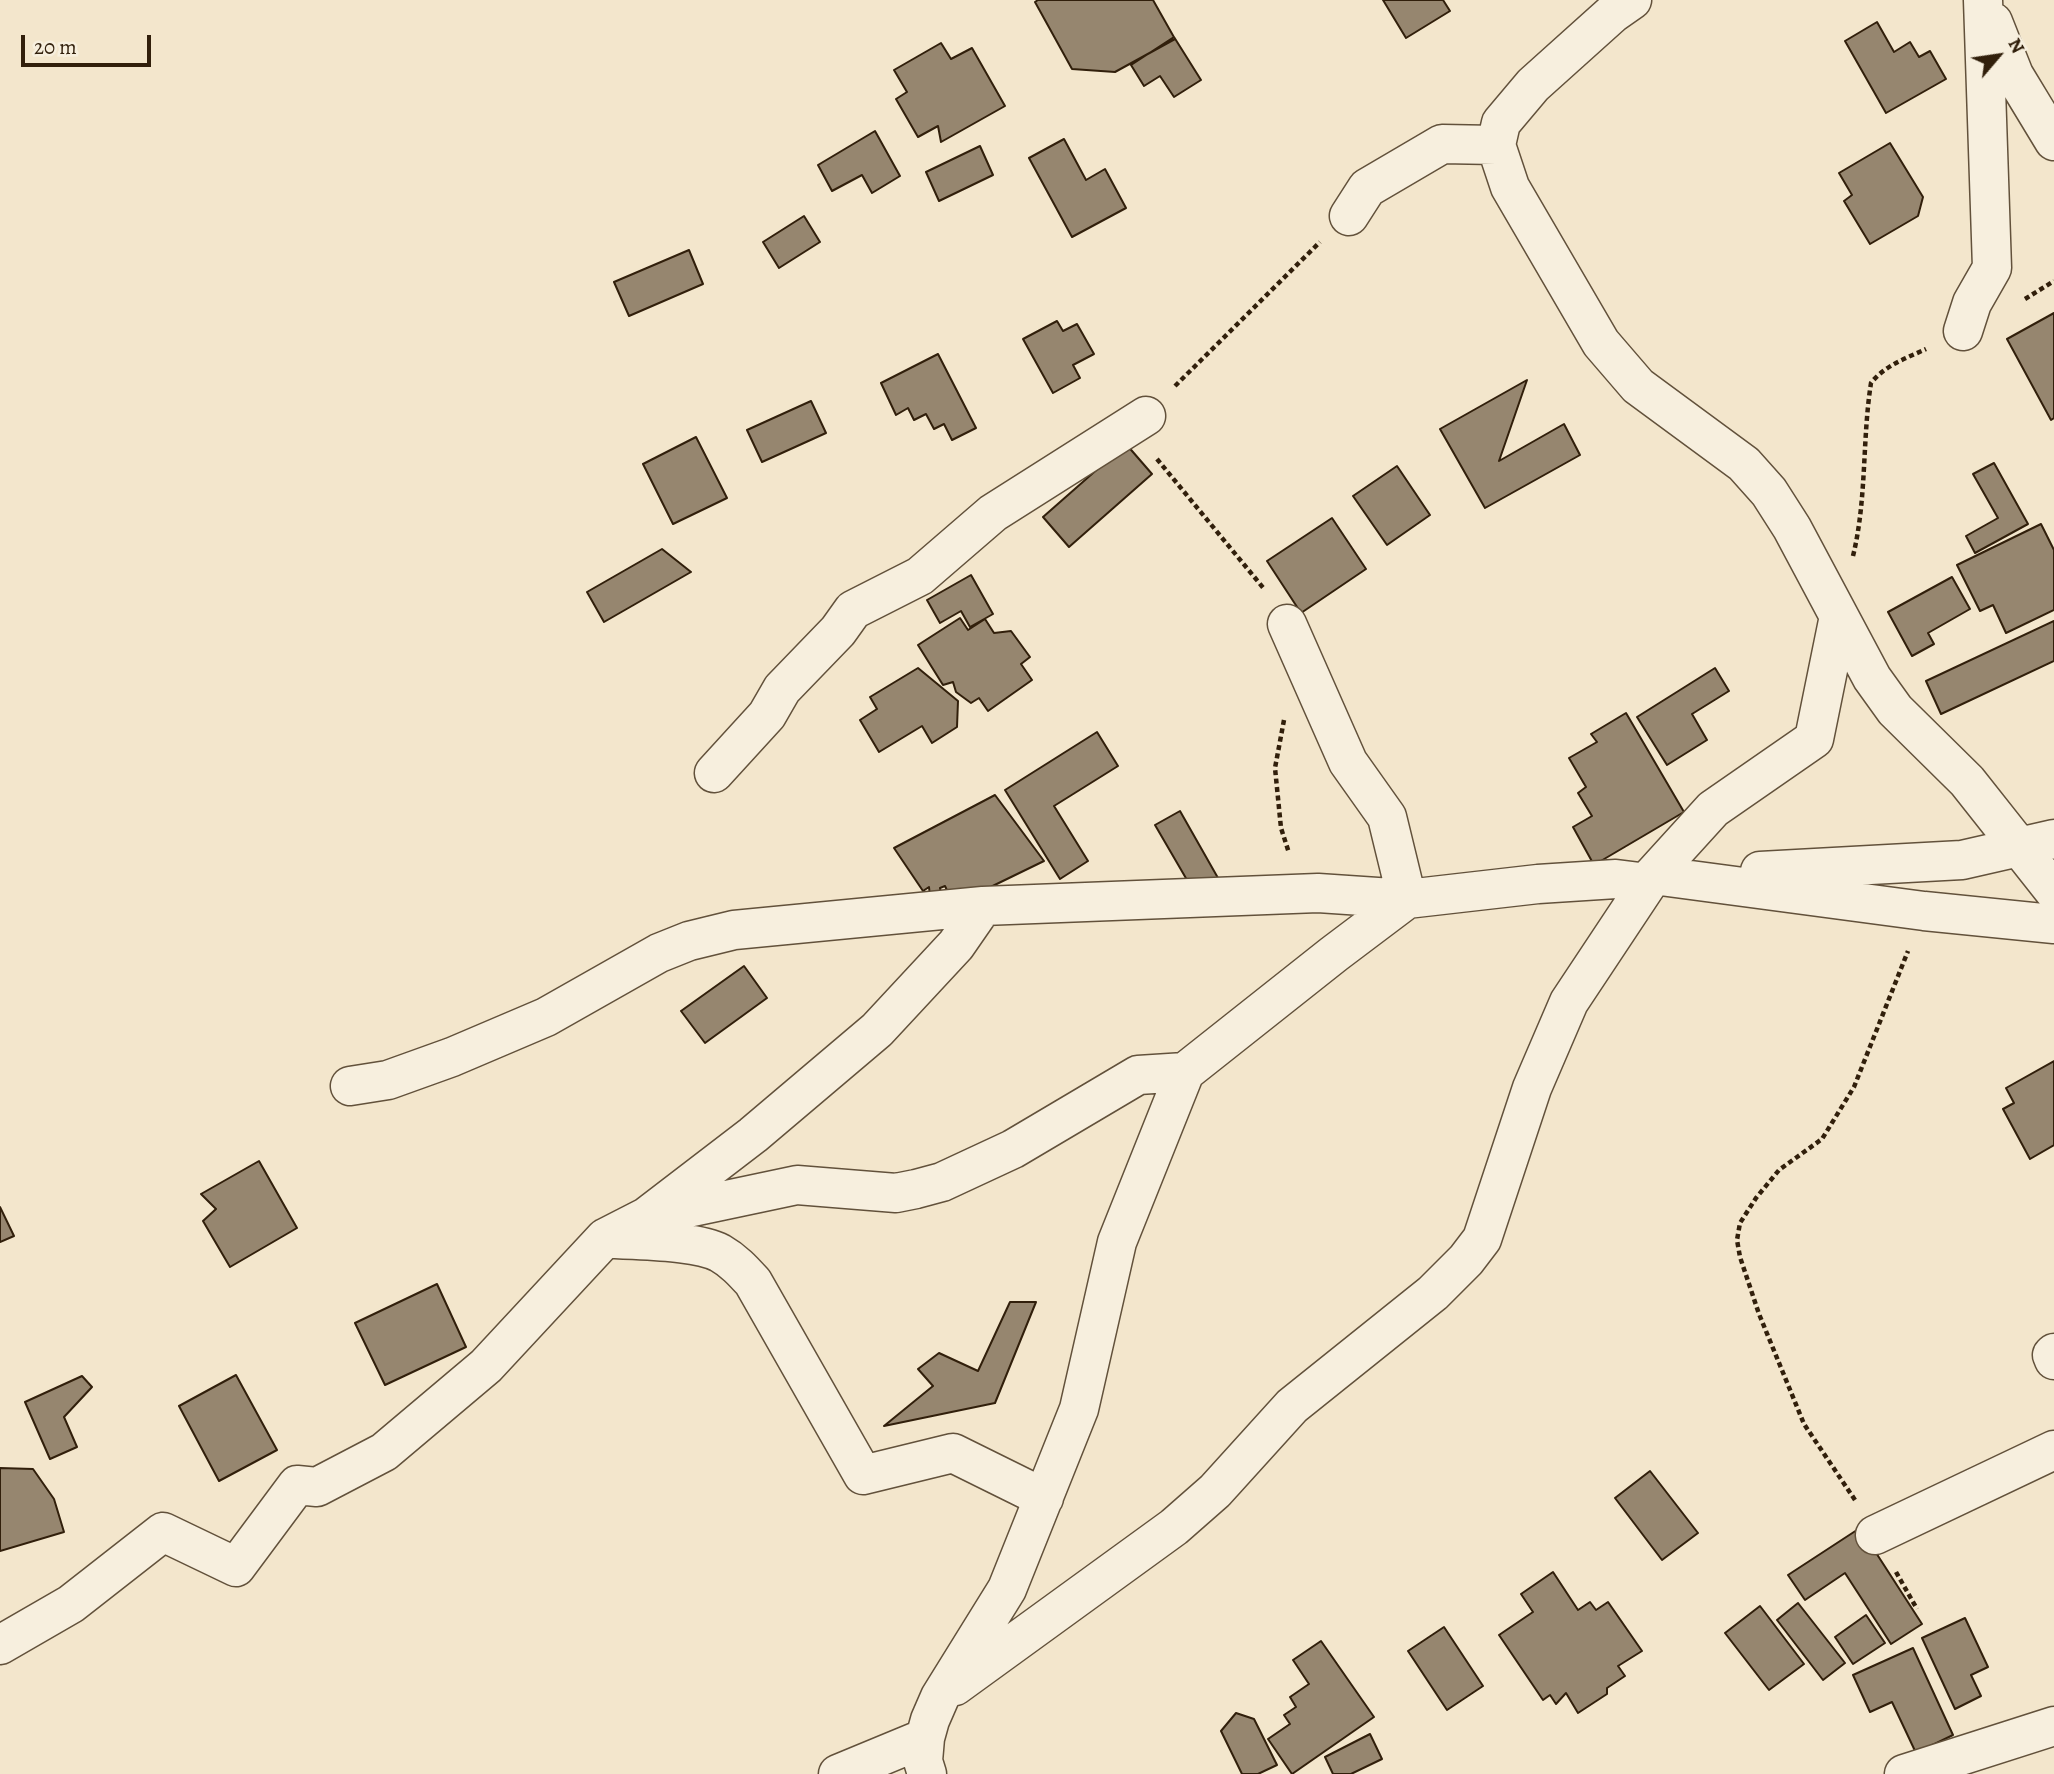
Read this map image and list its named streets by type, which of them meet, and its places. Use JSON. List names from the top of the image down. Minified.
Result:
{"scale_bar":"20 m","north":"top right"}
